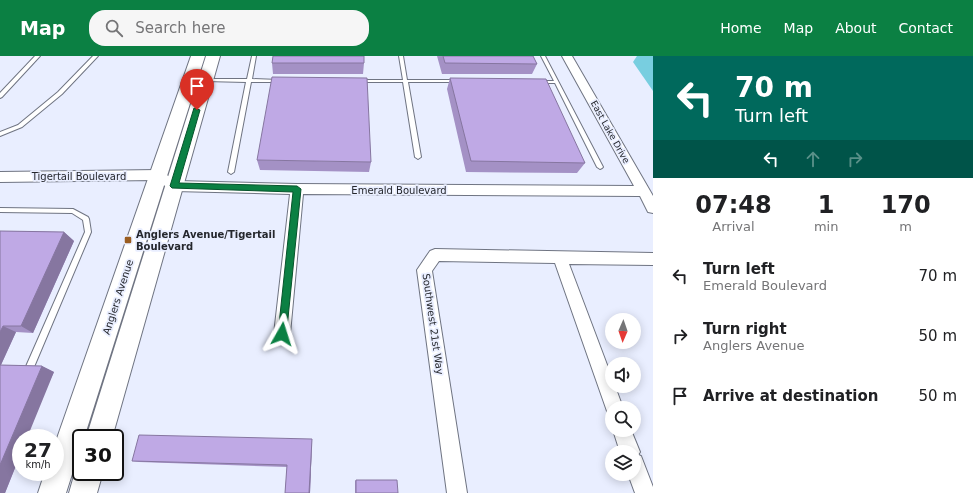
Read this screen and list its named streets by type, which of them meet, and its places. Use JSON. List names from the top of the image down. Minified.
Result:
{"streets":{"street":["East Lake Drive","Tigertail Boulevard","Emerald Boulevard","Anglers Avenue","Southwest 21st Way"]},"crossings":[["East Lake Drive","Emerald Boulevard"],["Tigertail Boulevard","Emerald Boulevard"],["Tigertail Boulevard","Anglers Avenue"],["Emerald Boulevard","Anglers Avenue"]],"places":{"transit":["Anglers Avenue/Tigertail Boulevard"]},"north":"bottom","page":{"header":"Map","search":"Search here","nav":["Home","Map","About","Contact"],"turn":["70 m","Turn left"],"eta":["07:48","Arrival","1","min","170","m"],"list":[{"name":"Turn left","note":"Emerald Boulevard","value":"70 m"},{"name":"Turn right","note":"Anglers Avenue","value":"50 m"},{"name":"Arrive at destination","value":"50 m"}],"speed":"27 km/h","limit":"30"}}
